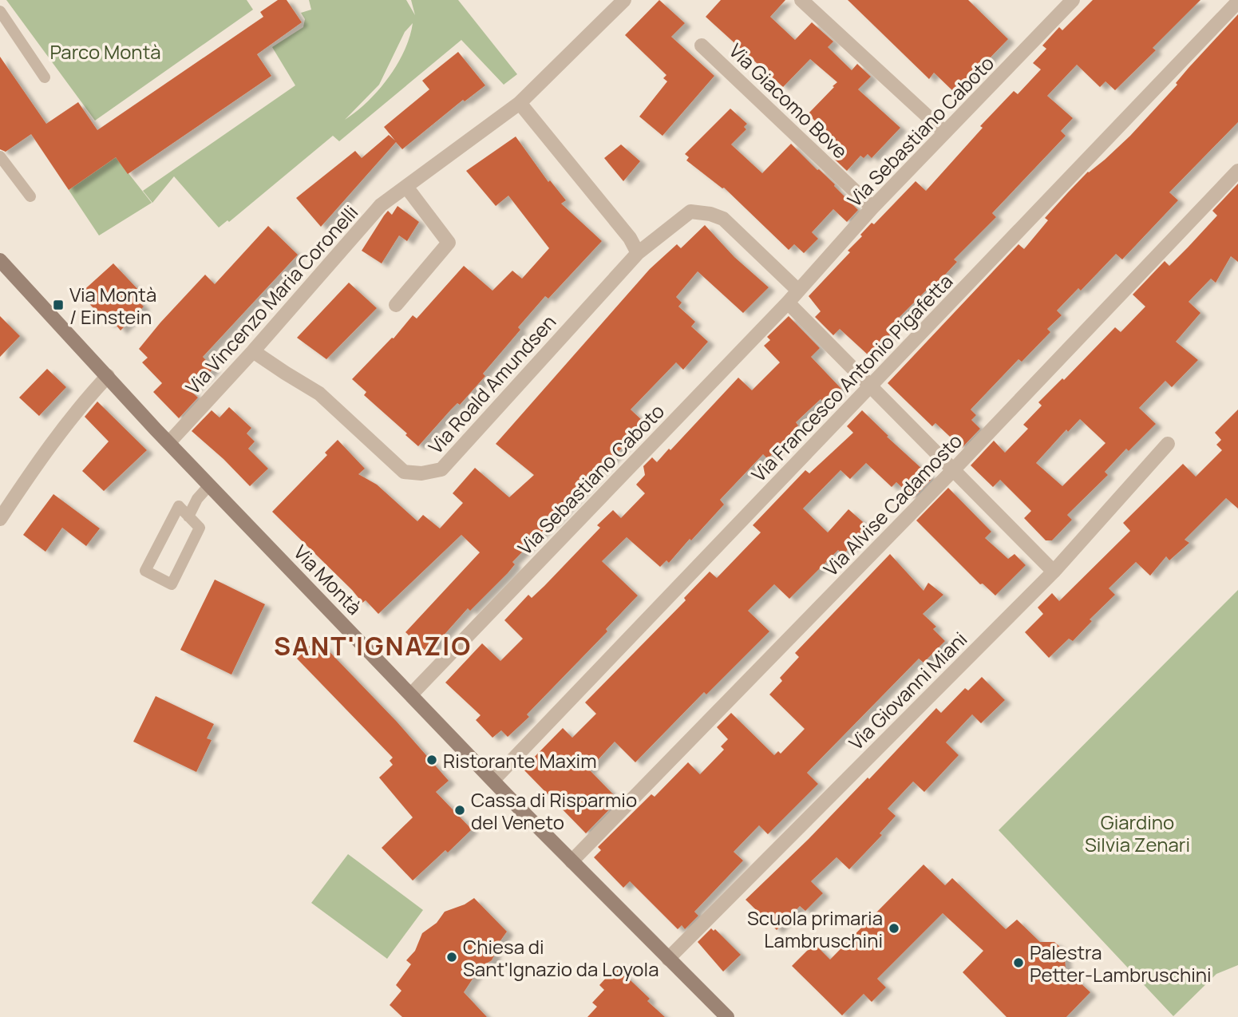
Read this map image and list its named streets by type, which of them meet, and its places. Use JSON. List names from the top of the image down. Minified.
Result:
{"streets":{"main road":["Via Montà"],"street":["Via Giacomo Bove","Via Sebastiano Caboto","Via Vincenzo Maria Coronelli","Via Francesco Antonio Pigafetta","Via Roald Amundsen","Via Alvise Cadamosto","Via Giovanni Miani"]},"crossings":[["Via Giacomo Bove","Via Sebastiano Caboto"],["Via Sebastiano Caboto","Via Roald Amundsen"],["Via Sebastiano Caboto","Via Montà"],["Via Vincenzo Maria Coronelli","Via Roald Amundsen"],["Via Vincenzo Maria Coronelli","Via Montà"],["Via Francesco Antonio Pigafetta","Via Montà"],["Via Alvise Cadamosto","Via Montà"],["Via Montà","Via Giovanni Miani"]],"districts":["SANT'IGNAZIO"],"parks":["Parco Montà","Giardino Silvia Zenari"],"places":{"transit":["Via Montà / Einstein"],"other":["Ristorante Maxim","Cassa di Risparmio del Veneto","Scuola primaria Lambruschini","Chiesa di Sant'Ignazio da Loyola","Palestra Petter-Lambruschini"]}}
